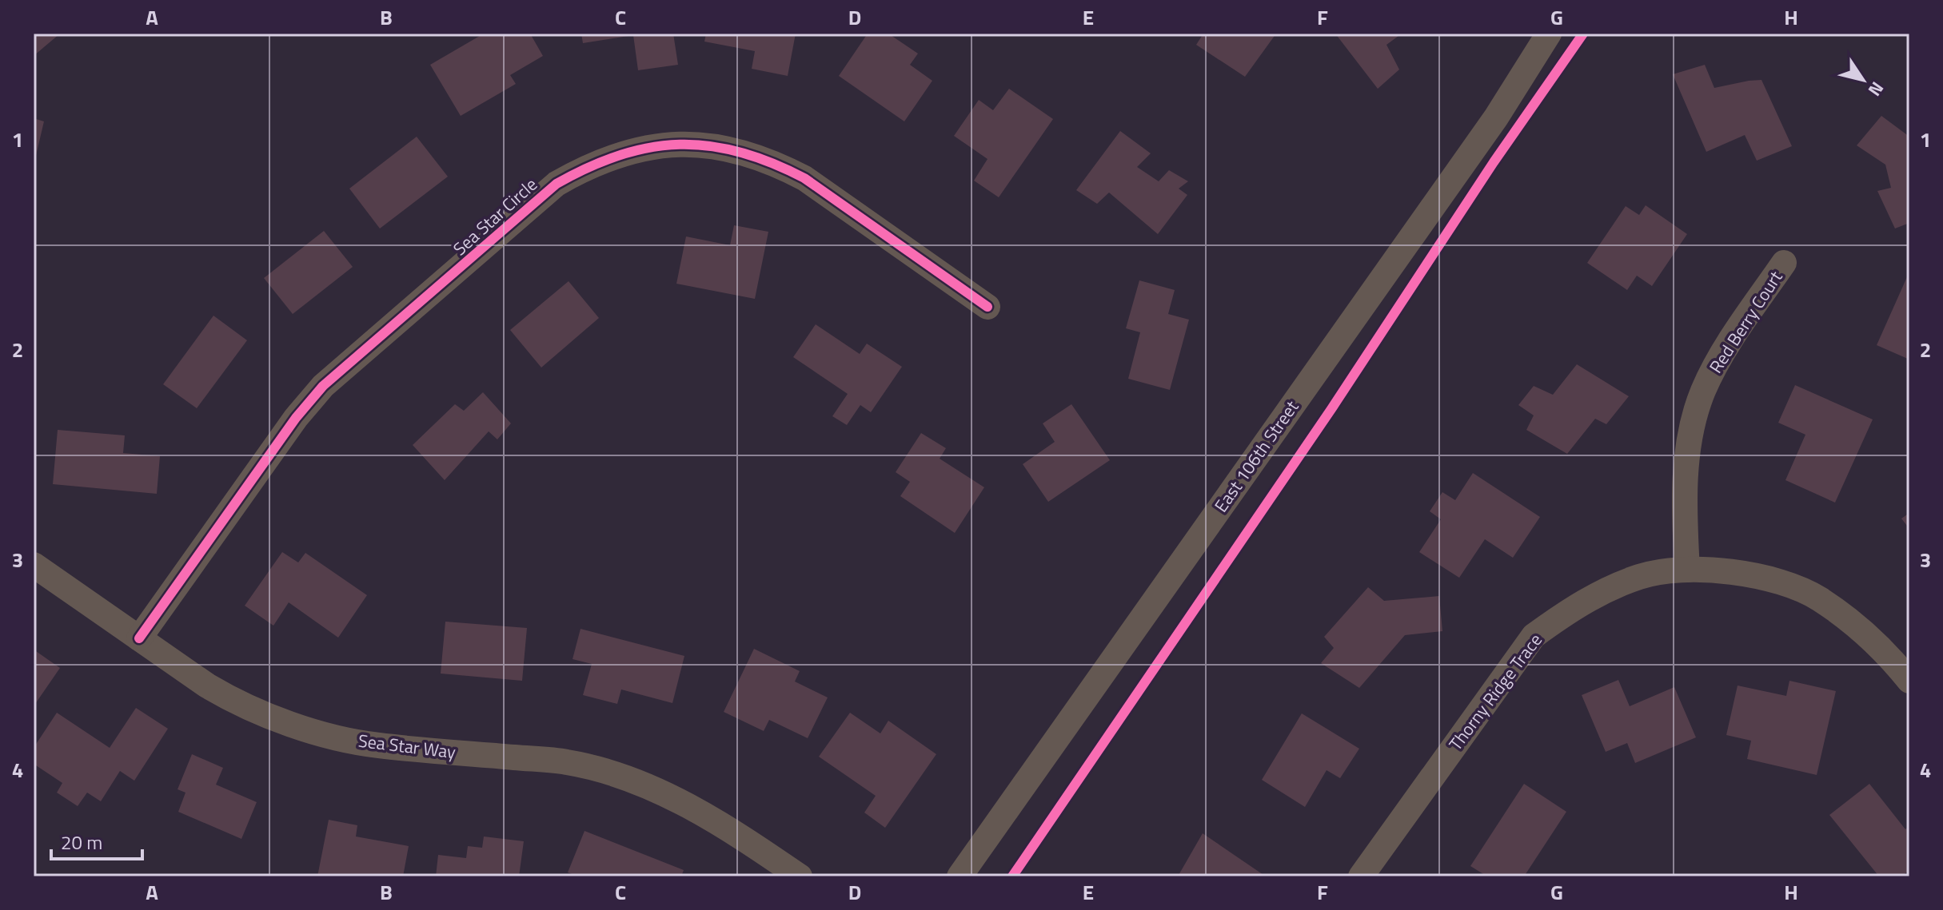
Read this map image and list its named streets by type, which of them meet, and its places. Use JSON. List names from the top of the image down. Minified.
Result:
{"streets":{"street":["Sea Star Circle","Red Berry Court","East 106th Street","Thorny Ridge Trace","Sea Star Way"]},"crossings":[["Sea Star Circle","Sea Star Way"],["Red Berry Court","Thorny Ridge Trace"]],"scale_bar":"20 m","north":"bottom right","grid":{"columns":["A","B","C","D","E","F","G","H"],"rows":["1","2","3","4"]}}
